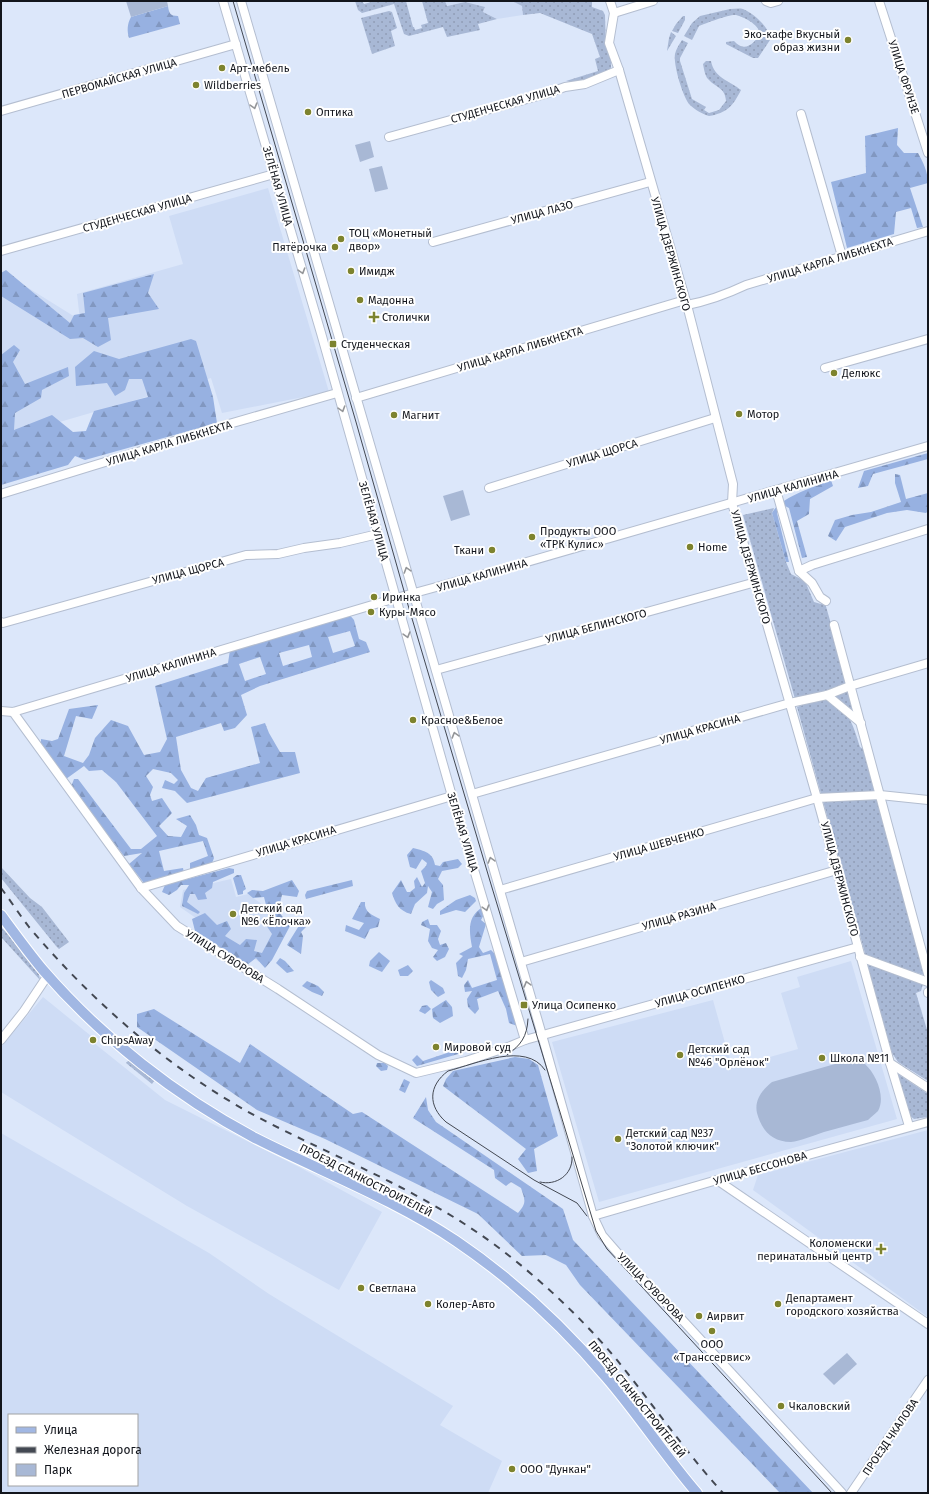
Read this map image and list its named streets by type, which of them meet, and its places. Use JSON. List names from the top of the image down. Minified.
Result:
{"streets":{"main road":["ПРОЕЗД СТАНКОСТРОИТЕЛЕЙ"],"street":["УЛИЦА ФРУНЗЕ","ПЕРВОМАЙСКАЯ УЛИЦА","СТУДЕНЧЕСКАЯ УЛИЦА","ЗЕЛЁНАЯ УЛИЦА","УЛИЦА ЛАЗО","УЛИЦА ДЗЕРЖИНСКОГО","УЛИЦА КАРЛА ЛИБКНЕХТА","УЛИЦА ЩОРСА","УЛИЦА КАЛИНИНА","УЛИЦА БЕЛИНСКОГО","УЛИЦА КРАСИНА","УЛИЦА ШЕВЧЕНКО","УЛИЦА РАЗИНА","УЛИЦА СУВОРОВА","УЛИЦА ОСИПЕНКО","УЛИЦА БЕССОНОВА","ПРОЕЗД ЧКАЛОВА"]},"crossings":[["ПЕРВОМАЙСКАЯ УЛИЦА","ЗЕЛЁНАЯ УЛИЦА"],["СТУДЕНЧЕСКАЯ УЛИЦА","ЗЕЛЁНАЯ УЛИЦА"],["СТУДЕНЧЕСКАЯ УЛИЦА","УЛИЦА ДЗЕРЖИНСКОГО"],["ЗЕЛЁНАЯ УЛИЦА","УЛИЦА КАРЛА ЛИБКНЕХТА"],["ЗЕЛЁНАЯ УЛИЦА","УЛИЦА ЩОРСА"],["ЗЕЛЁНАЯ УЛИЦА","УЛИЦА КАЛИНИНА"],["ЗЕЛЁНАЯ УЛИЦА","УЛИЦА БЕЛИНСКОГО"],["ЗЕЛЁНАЯ УЛИЦА","УЛИЦА КРАСИНА"],["ЗЕЛЁНАЯ УЛИЦА","УЛИЦА ШЕВЧЕНКО"],["ЗЕЛЁНАЯ УЛИЦА","УЛИЦА РАЗИНА"],["ЗЕЛЁНАЯ УЛИЦА","УЛИЦА СУВОРОВА"],["ЗЕЛЁНАЯ УЛИЦА","УЛИЦА ОСИПЕНКО"],["УЛИЦА ЛАЗО","УЛИЦА ДЗЕРЖИНСКОГО"],["УЛИЦА ДЗЕРЖИНСКОГО","УЛИЦА КАРЛА ЛИБКНЕХТА"],["УЛИЦА ДЗЕРЖИНСКОГО","УЛИЦА ЩОРСА"],["УЛИЦА ДЗЕРЖИНСКОГО","УЛИЦА КАЛИНИНА"],["УЛИЦА ДЗЕРЖИНСКОГО","УЛИЦА БЕЛИНСКОГО"],["УЛИЦА ДЗЕРЖИНСКОГО","УЛИЦА КРАСИНА"],["УЛИЦА ДЗЕРЖИНСКОГО","УЛИЦА ШЕВЧЕНКО"],["УЛИЦА ДЗЕРЖИНСКОГО","УЛИЦА РАЗИНА"],["УЛИЦА ДЗЕРЖИНСКОГО","УЛИЦА ОСИПЕНКО"],["УЛИЦА ДЗЕРЖИНСКОГО","УЛИЦА БЕССОНОВА"],["УЛИЦА КАЛИНИНА","УЛИЦА СУВОРОВА"],["УЛИЦА КРАСИНА","УЛИЦА СУВОРОВА"],["УЛИЦА СУВОРОВА","УЛИЦА ОСИПЕНКО"],["УЛИЦА СУВОРОВА","УЛИЦА БЕССОНОВА"]],"places":{"other":["Эко-кафе Вкусный образ жизни","Арт-мебель","Wildberries","Оптика","ТОЦ «Монетный двор»","Пятёрочка","Имидж","Мадонна","Делюкс","Мотор","Магнит","Продукты ООО «ТРК Кулис»","Home","Ткани","Иринка","Куры-Мясо","Красное&Белое","Детский сад №6 «Ёлочка»","ChipsAway","Мировой суд","Детский сад №46 \"Орлёнок\"","Школа №11","Детский сад №37 \"Золотой ключик\"","Светлана","Колер-Авто","Департамент городского хозяйства","Аирвит","ООО «Транссервис»","Чкаловский","ООО \"Дункан\""],"health":["Столички","Коломенски перинатальный центр"],"transit":["Студенческая","Улица Осипенко"]},"legend":["Улица","Железная дорога","Парк"]}
